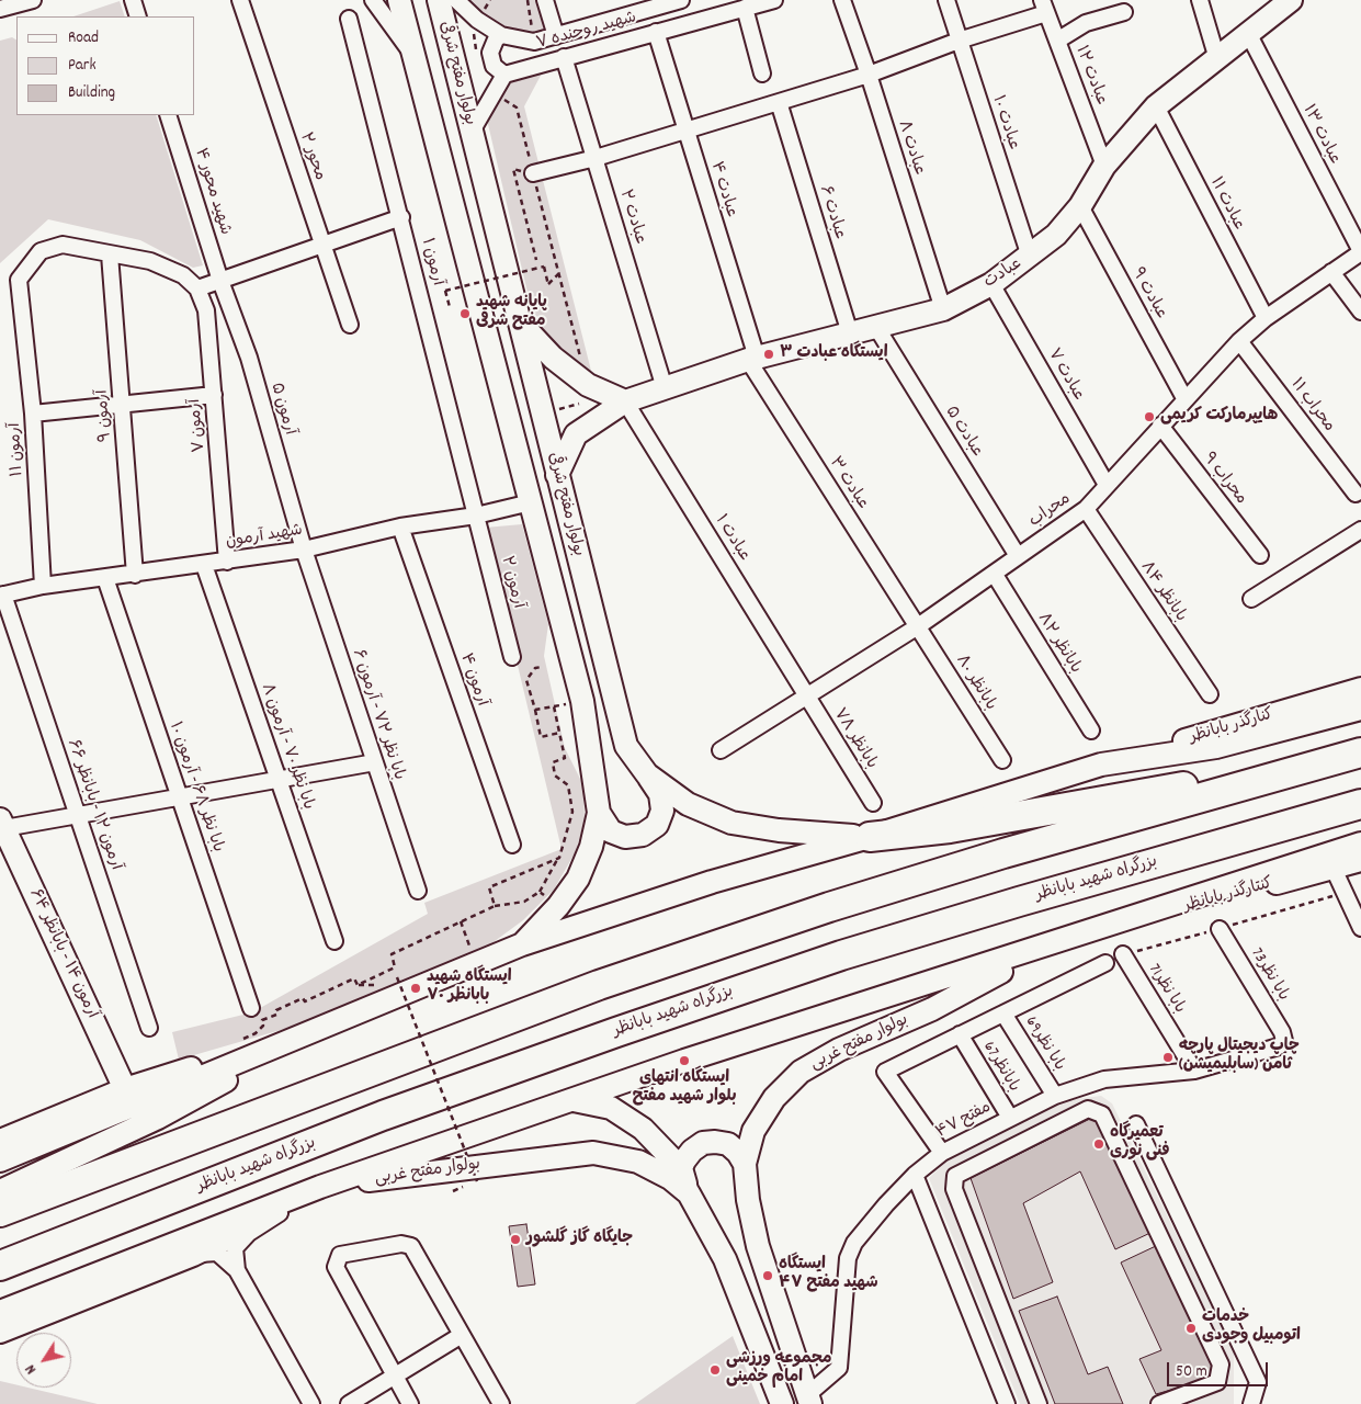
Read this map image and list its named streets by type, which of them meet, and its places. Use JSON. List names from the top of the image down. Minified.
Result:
{"streets":{"highway":["بزرگراه شهید بابانظر"],"main road":["بولوار مفتح شرقی","عبادت","کنارگذر بابانظر","کنتارگذر بابانظر","آرمون ۱۴ - بابانظر ۶۴","بولوار مفتح غربی"],"street":["شهید روحنده ۷","عبادت ۱۲","عبادت ۱۰","عبادت ۱۳","عبادت ۸","محور ۲","عبادت ۴","شهید محور ۴","عبادت ۱۱","عبادت ۶","عبادت ۲","آرمون ۱","عبادت ۹","عبادت ۷","محراب ۱۱","آرمون ۵","آرمون ۹","آرمون ۷","عبادت ۵","آرمون ۱۱","محراب ۹","عبادت ۳","محراب","شهید آرمون","عبادت ۱","آرمون ۲","بابانظر ۸۴","بابانظر ۸۲","آرمون ۴","بابانظر ۸۰","بابا نظر ۷۲ - آرمون ۶","بابانظر ۷۸","بابا نظر ۷۰ - آرمون ۸","بابا نظر ۶۸ - آرمون ۱۰","آرمون ۱۲ - بابانظر ۶۶","بابا نظر73","بابا نظر71","بابا نظر69","بابانظر67","مفتح ۴۷"]},"crossings":[["شهید روحنده ۷","عبادت ۴"],["شهید روحنده ۷","عبادت ۲"],["بولوار مفتح شرقی","عبادت"],["بولوار مفتح شرقی","شهید آرمون"],["عبادت ۱۲","عبادت"],["عبادت ۱۰","عبادت"],["عبادت ۱۳","عبادت"],["عبادت ۱۳","محراب"],["عبادت ۸","عبادت"],["عبادت ۴","عبادت"],["عبادت ۴","عبادت ۳"],["شهید محور ۴","آرمون ۵"],["عبادت ۱۱","عبادت"],["عبادت ۱۱","محراب"],["عبادت ۶","عبادت"],["عبادت ۲","عبادت"],["آرمون ۱","شهید آرمون"],["آرمون ۱","آرمون ۲"],["عبادت","عبادت ۹"],["عبادت","عبادت ۷"],["عبادت","عبادت ۵"],["عبادت","عبادت ۳"],["عبادت","عبادت ۱"],["عبادت ۹","محراب"],["عبادت ۷","محراب"],["محراب ۱۱","محراب"],["آرمون ۵","شهید آرمون"],["آرمون ۵","بابا نظر ۷۲ - آرمون ۶"],["آرمون ۹","آرمون ۱۱"],["آرمون ۹","شهید آرمون"],["آرمون ۷","شهید آرمون"],["عبادت ۵","محراب"],["آرمون ۱۱","شهید آرمون"],["محراب ۹","محراب"],["عبادت ۳","محراب"],["عبادت ۳","بابانظر ۸۰"],["محراب","عبادت ۱"],["محراب","بابانظر ۸۴"],["محراب","بابانظر ۸۲"],["محراب","بابانظر ۸۰"],["محراب","بابانظر ۷۸"],["شهید آرمون","آرمون ۲"],["شهید آرمون","آرمون ۴"],["شهید آرمون","بابا نظر ۷۲ - آرمون ۶"],["شهید آرمون","بابا نظر ۷۰ - آرمون ۸"],["شهید آرمون","بابا نظر ۶۸ - آرمون ۱۰"],["شهید آرمون","آرمون ۱۲ - بابانظر ۶۶"],["عبادت ۱","بابانظر ۷۸"],["کنتارگذر بابانظر","بولوار مفتح غربی"],["بابا نظر73","مفتح ۴۷"],["بابا نظر71","مفتح ۴۷"],["بولوار مفتح غربی","مفتح ۴۷"],["بابا نظر69","مفتح ۴۷"],["بابانظر67","مفتح ۴۷"]],"places":["پایانه شهید مفتح شرقی","ایستگاه عبادت ۳","هایپرمارکت کریمی","ایستگاه شهید بابانظر ۷۰","چاپ دیجیتال پارچه ثامن (سابلیمیشن)","ایستگاه انتهای بلوار شهید مفتح","تعمیرگاه فنی نوری","جایگاه گاز گلشور","ایستگاه شهید مفتح ۴۷","خدمات اتومبیل وجودی","مجموعه ورزشی امام خمینی"],"legend":["Road","Park","Building"],"scale_bar":"50 m","north":"bottom left"}
